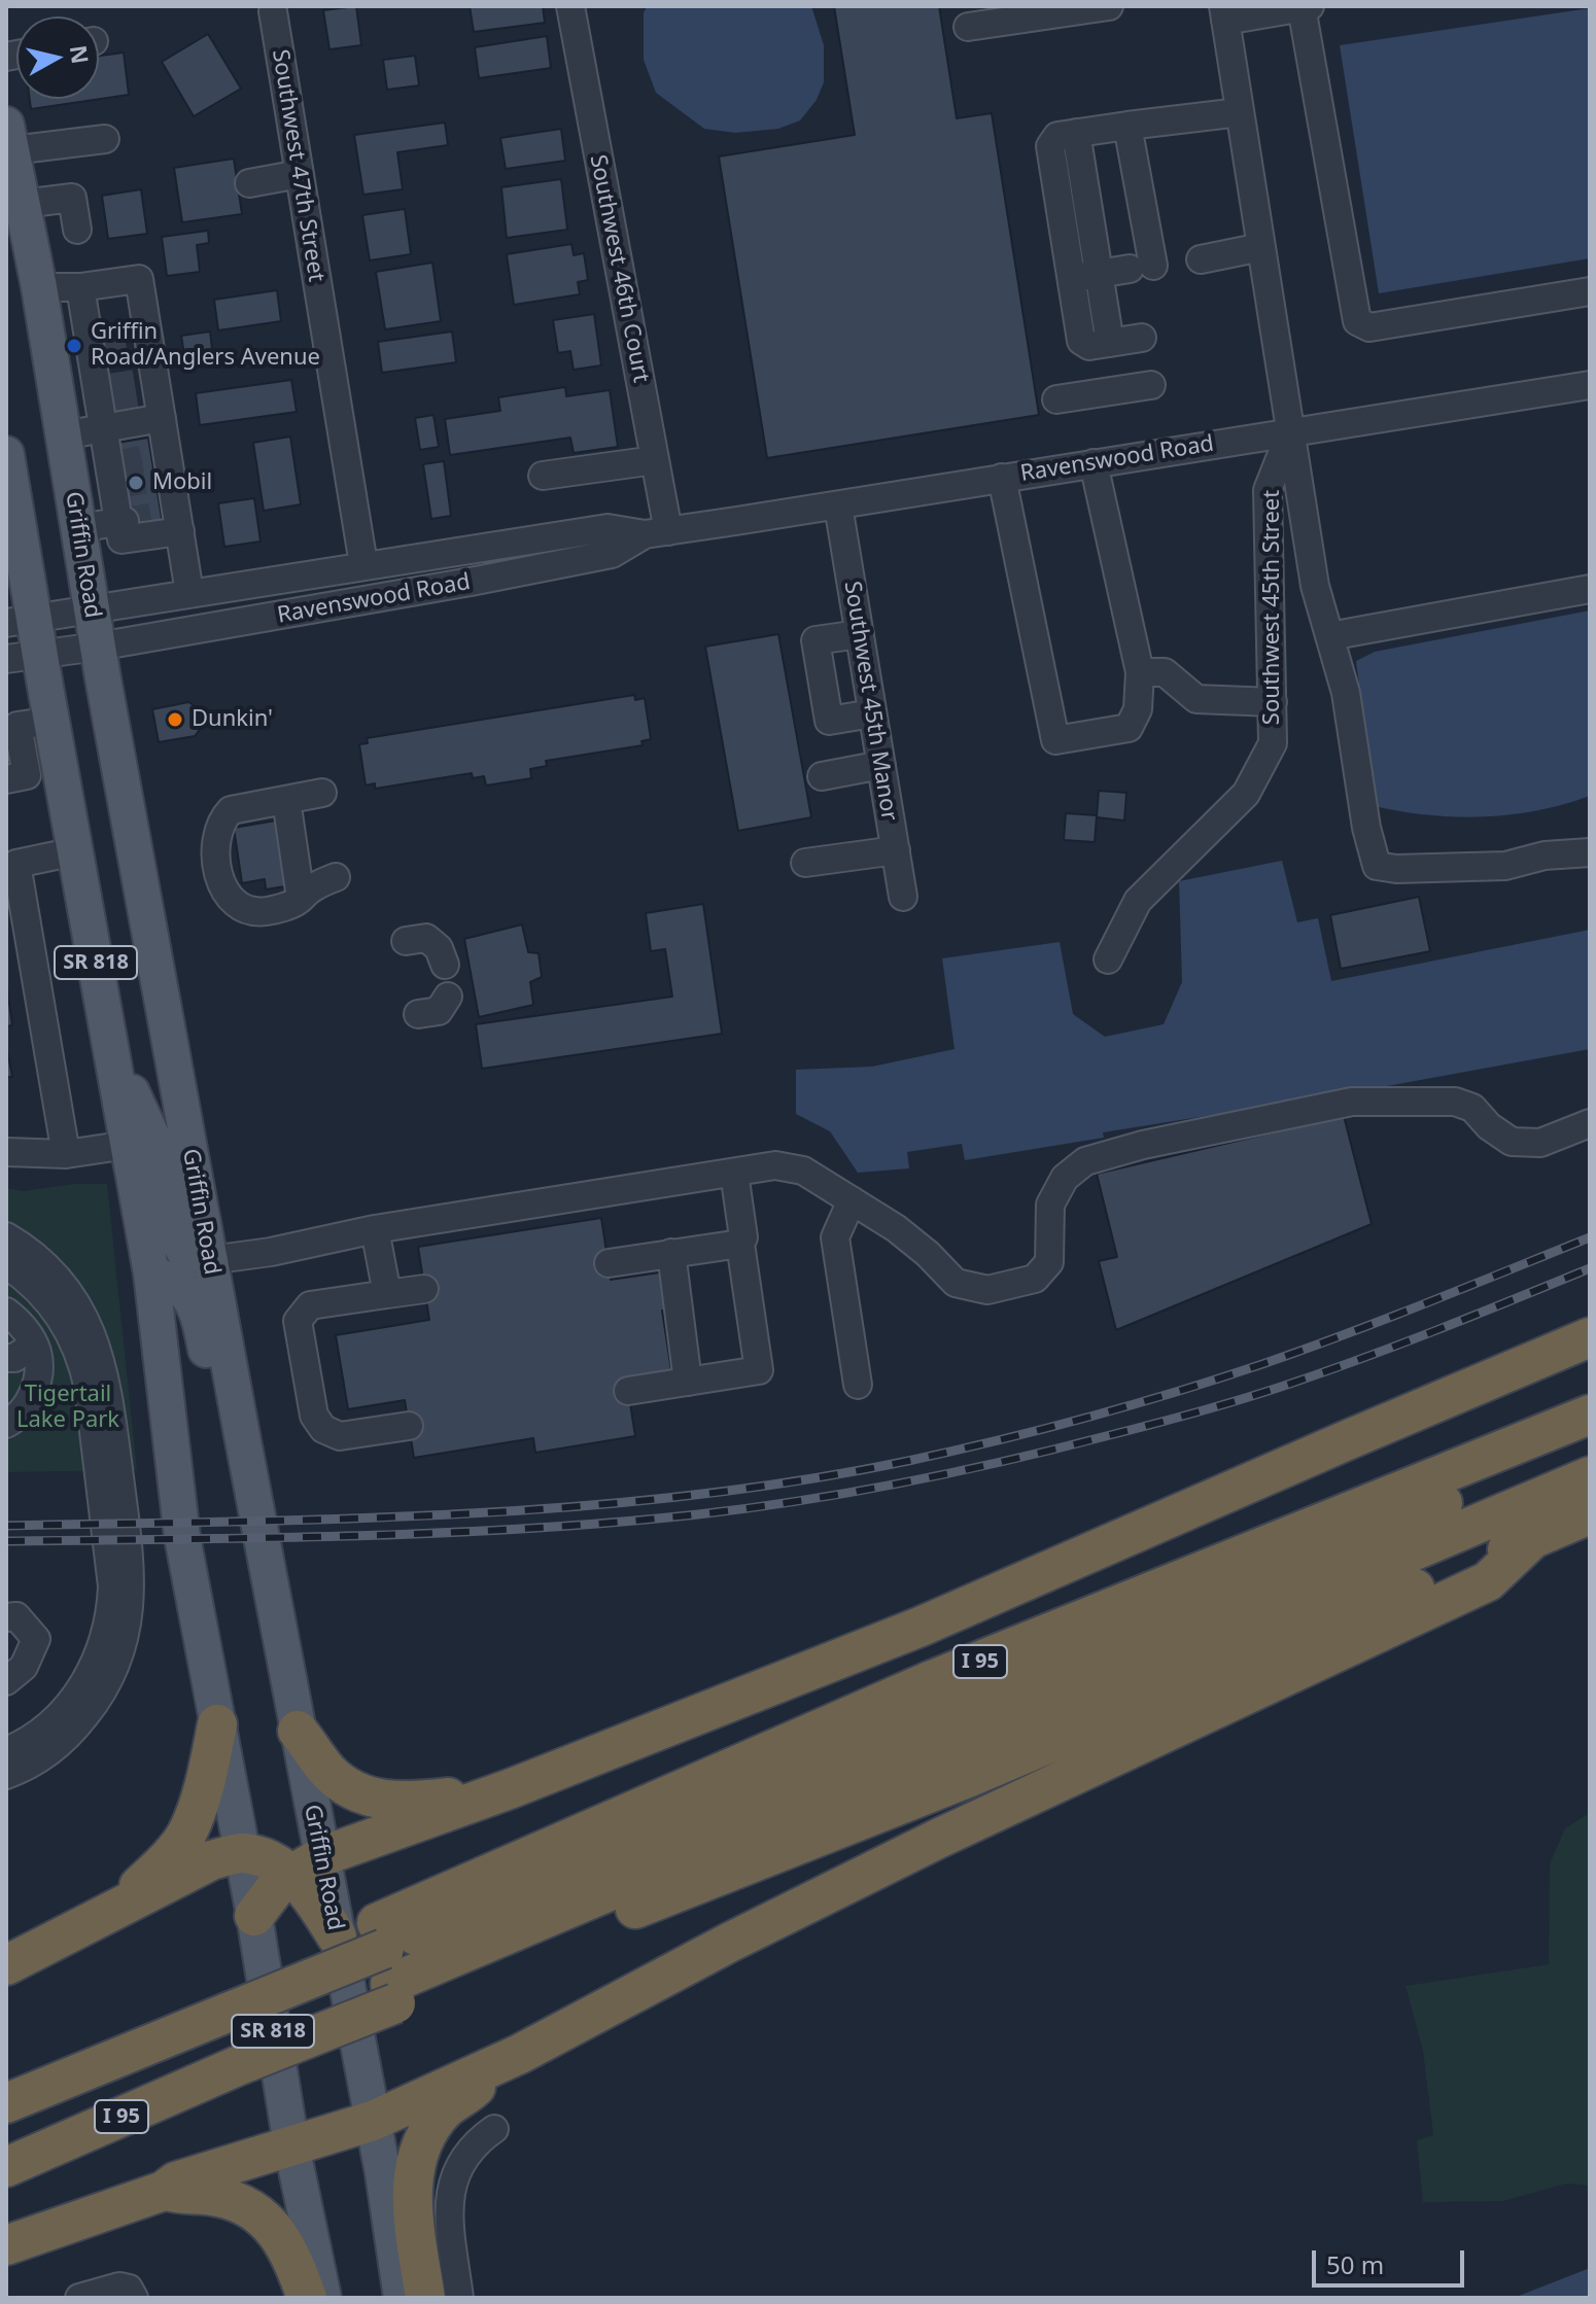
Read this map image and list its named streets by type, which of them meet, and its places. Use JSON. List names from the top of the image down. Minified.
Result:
{"streets":{"highway":["I 95"],"main road":["Griffin Road","SR 818"],"street":["Southwest 47th Street","Southwest 46th Court","Ravenswood Road","Southwest 45th Street","Southwest 45th Manor"]},"crossings":[["Southwest 47th Street","Ravenswood Road"],["Southwest 46th Court","Ravenswood Road"],["Ravenswood Road","Griffin Road"],["Ravenswood Road","Southwest 45th Street"],["Ravenswood Road","Southwest 45th Manor"],["Ravenswood Road","SR 818"]],"parks":["Tigertail Lake Park"],"places":["Griffin Road/Anglers Avenue","Mobil","Dunkin'"],"scale_bar":"50 m","north":"right"}
